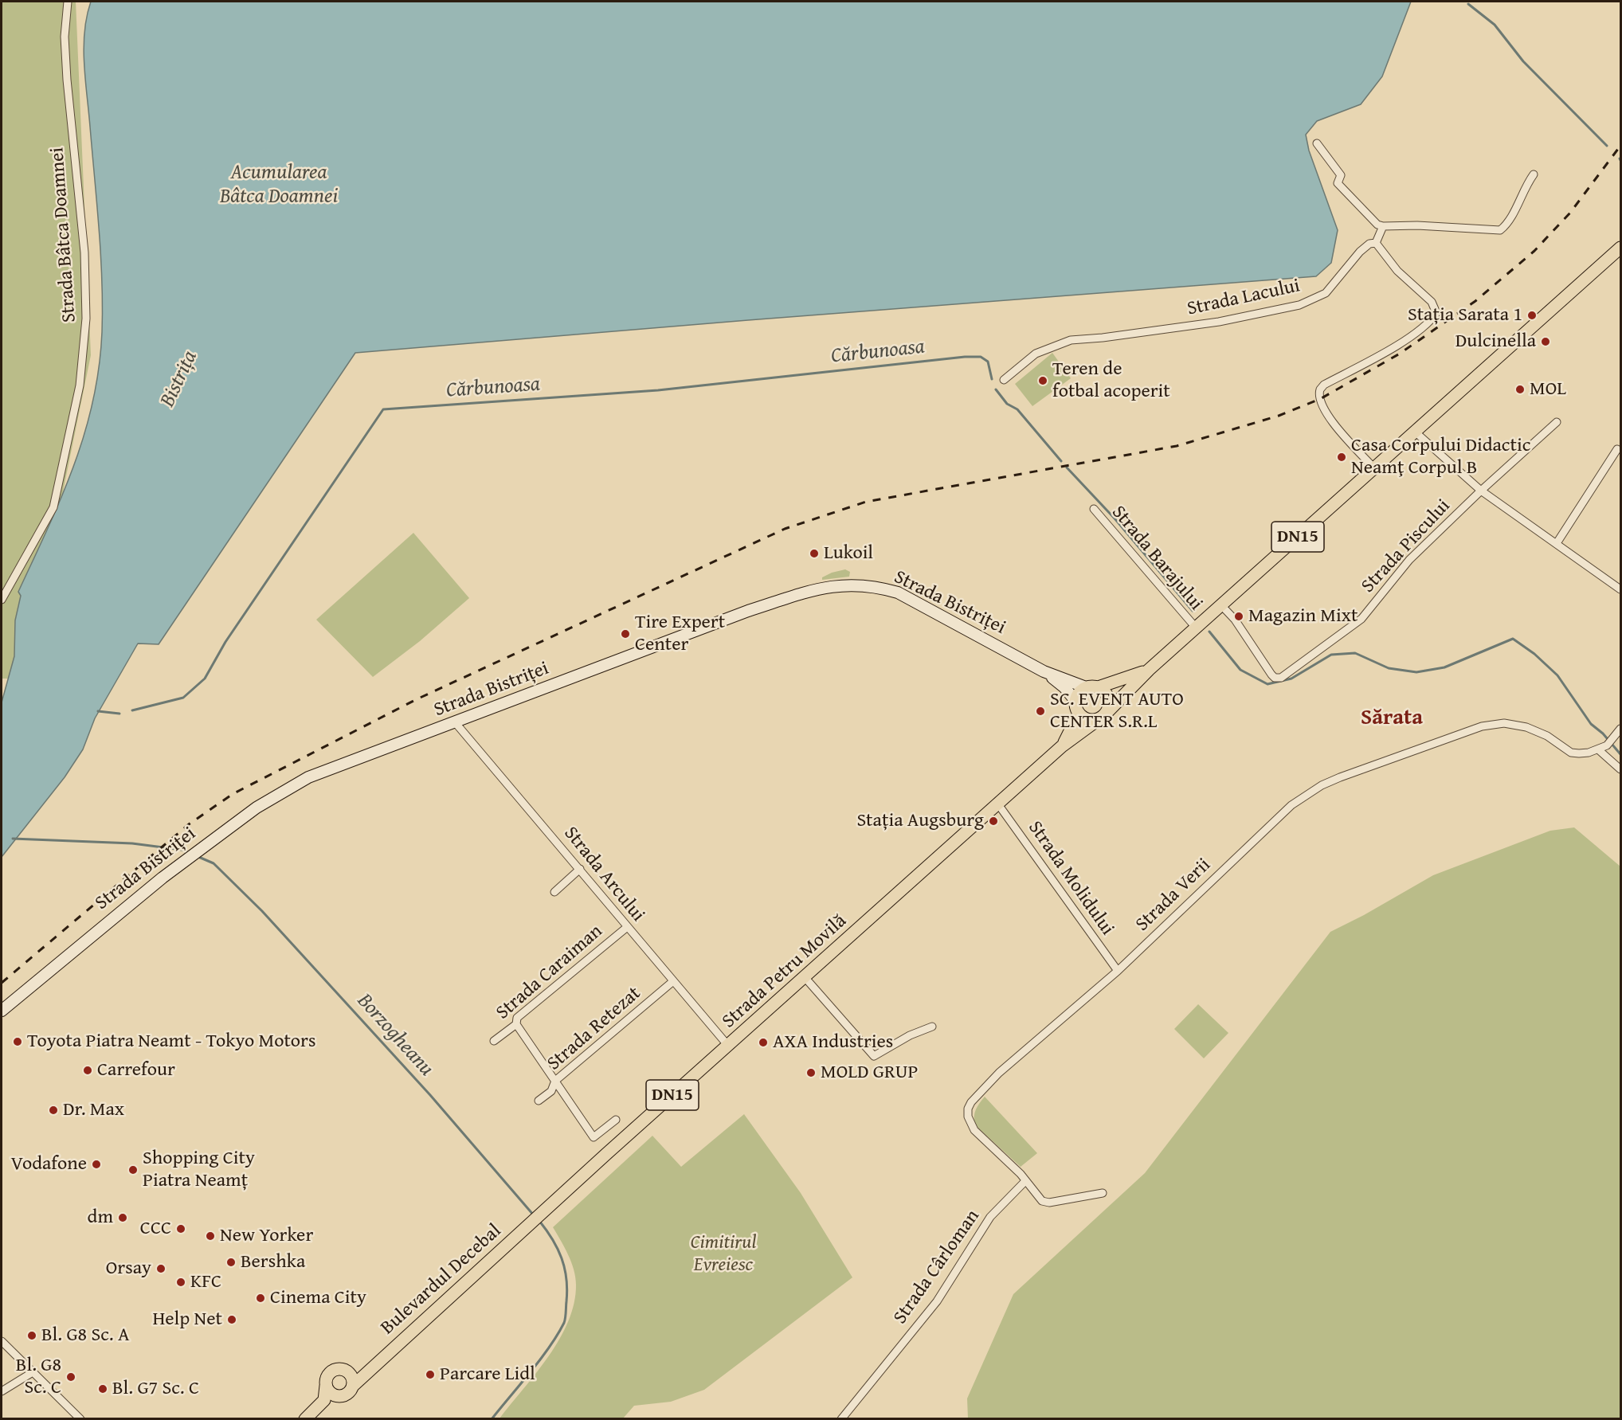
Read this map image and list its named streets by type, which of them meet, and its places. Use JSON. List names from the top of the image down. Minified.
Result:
{"streets":{"main road":["DN15","Strada Bistriței","Strada Petru Movilă","Bulevardul Decebal"],"street":["Strada Bâtca Doamnei","Strada Lacului","Strada Piscului","Strada Barajului","Strada Arcului","Strada Molidului","Strada Verii","Strada Caraiman","Strada Retezat","Strada Cârloman"]},"crossings":[["DN15","Bulevardul Decebal"],["Strada Piscului","Strada Petru Movilă"],["Strada Barajului","Strada Petru Movilă"],["Strada Bistriței","Strada Arcului"],["Strada Bistriței","Strada Petru Movilă"],["Strada Arcului","Strada Petru Movilă"],["Strada Arcului","Strada Caraiman"],["Strada Arcului","Strada Retezat"],["Strada Molidului","Strada Verii"],["Strada Molidului","Strada Petru Movilă"],["Strada Verii","Strada Cârloman"],["Strada Petru Movilă","Bulevardul Decebal"]],"districts":["Sărata"],"water":["Acumularea Bâtca Doamnei","Cărbunoasa","Bistrița","Borzogheanu"],"parks":["Cimitirul Evreiesc"],"places":["Stația Sarata 1","Dulcinella","Teren de fotbal acoperit","MOL","Casa Corpului Didactic Neamţ Corpul B","Lukoil","Magazin Mixt","Tire Expert Center","SC. EVENT AUTO CENTER S.R.L","Stația Augsburg","Toyota Piatra Neamt - Tokyo Motors","AXA Industries","Carrefour","MOLD GRUP","Dr. Max","Vodafone","Shopping City Piatra Neamț","dm","CCC","New Yorker","Bershka","Orsay","KFC","Cinema City","Help Net","Bl. G8 Sc. A","Parcare Lidl","Bl. G8 Sc. C","Bl. G7 Sc. C"]}
